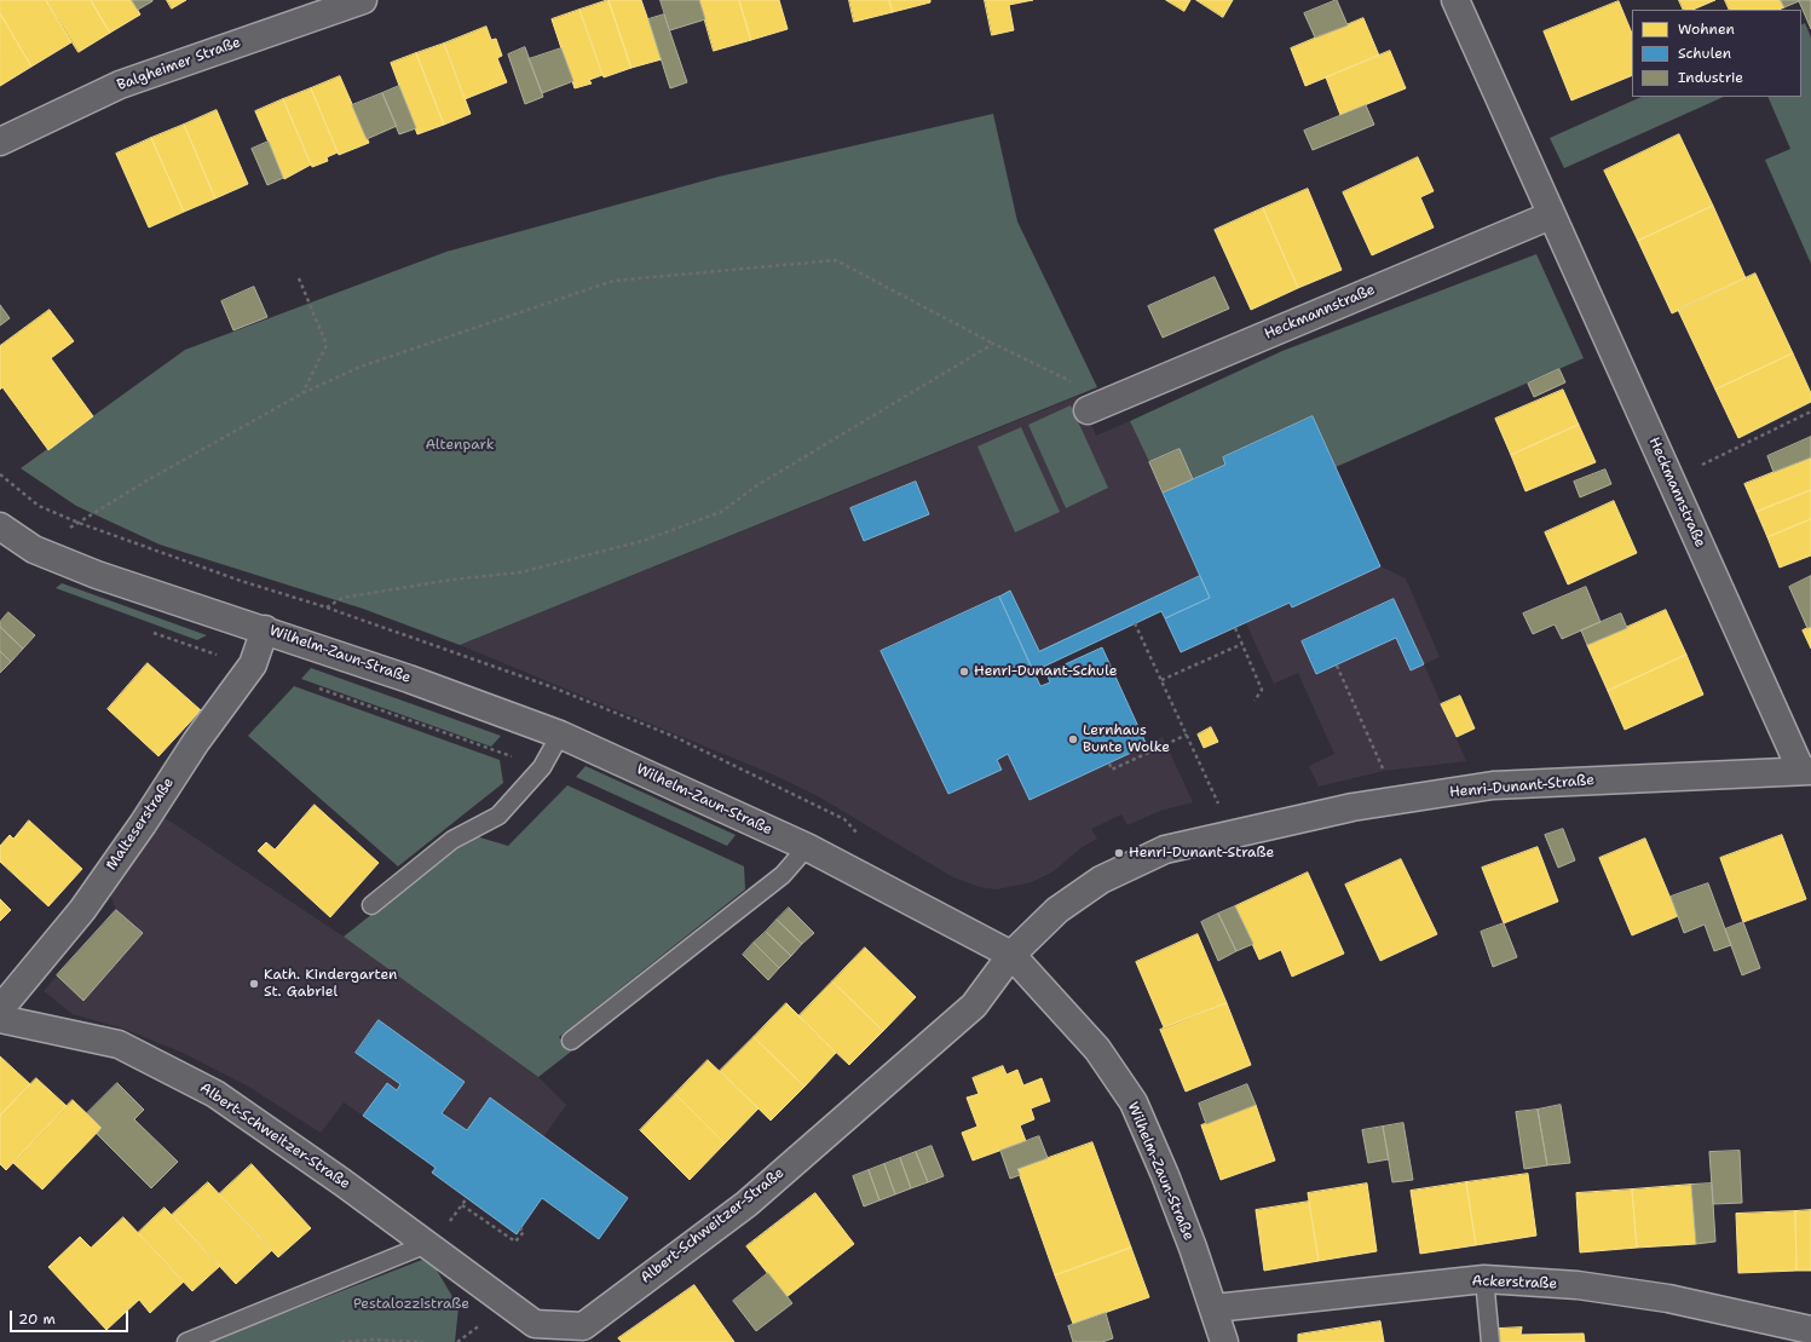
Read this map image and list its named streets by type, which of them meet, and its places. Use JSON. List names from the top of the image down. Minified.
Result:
{"streets":{"street":["Balgheimer Straße","Heckmannstraße","Wilhelm-Zaun-Straße","Henri-Dunant-Straße","Malteserstraße","Albert-Schweitzer-Straße","Ackerstraße"]},"crossings":[["Heckmannstraße","Henri-Dunant-Straße"],["Wilhelm-Zaun-Straße","Henri-Dunant-Straße"],["Wilhelm-Zaun-Straße","Malteserstraße"],["Wilhelm-Zaun-Straße","Albert-Schweitzer-Straße"],["Wilhelm-Zaun-Straße","Ackerstraße"],["Henri-Dunant-Straße","Albert-Schweitzer-Straße"]],"parks":["Altenpark","Pestalozzistraße"],"places":["Henri-Dunant-Schule","Lernhaus Bunte Wolke","Henri-Dunant-Straße","Kath. Kindergarten St. Gabriel"],"legend":["Wohnen","Schulen","Industrie"],"scale_bar":"20 m"}
